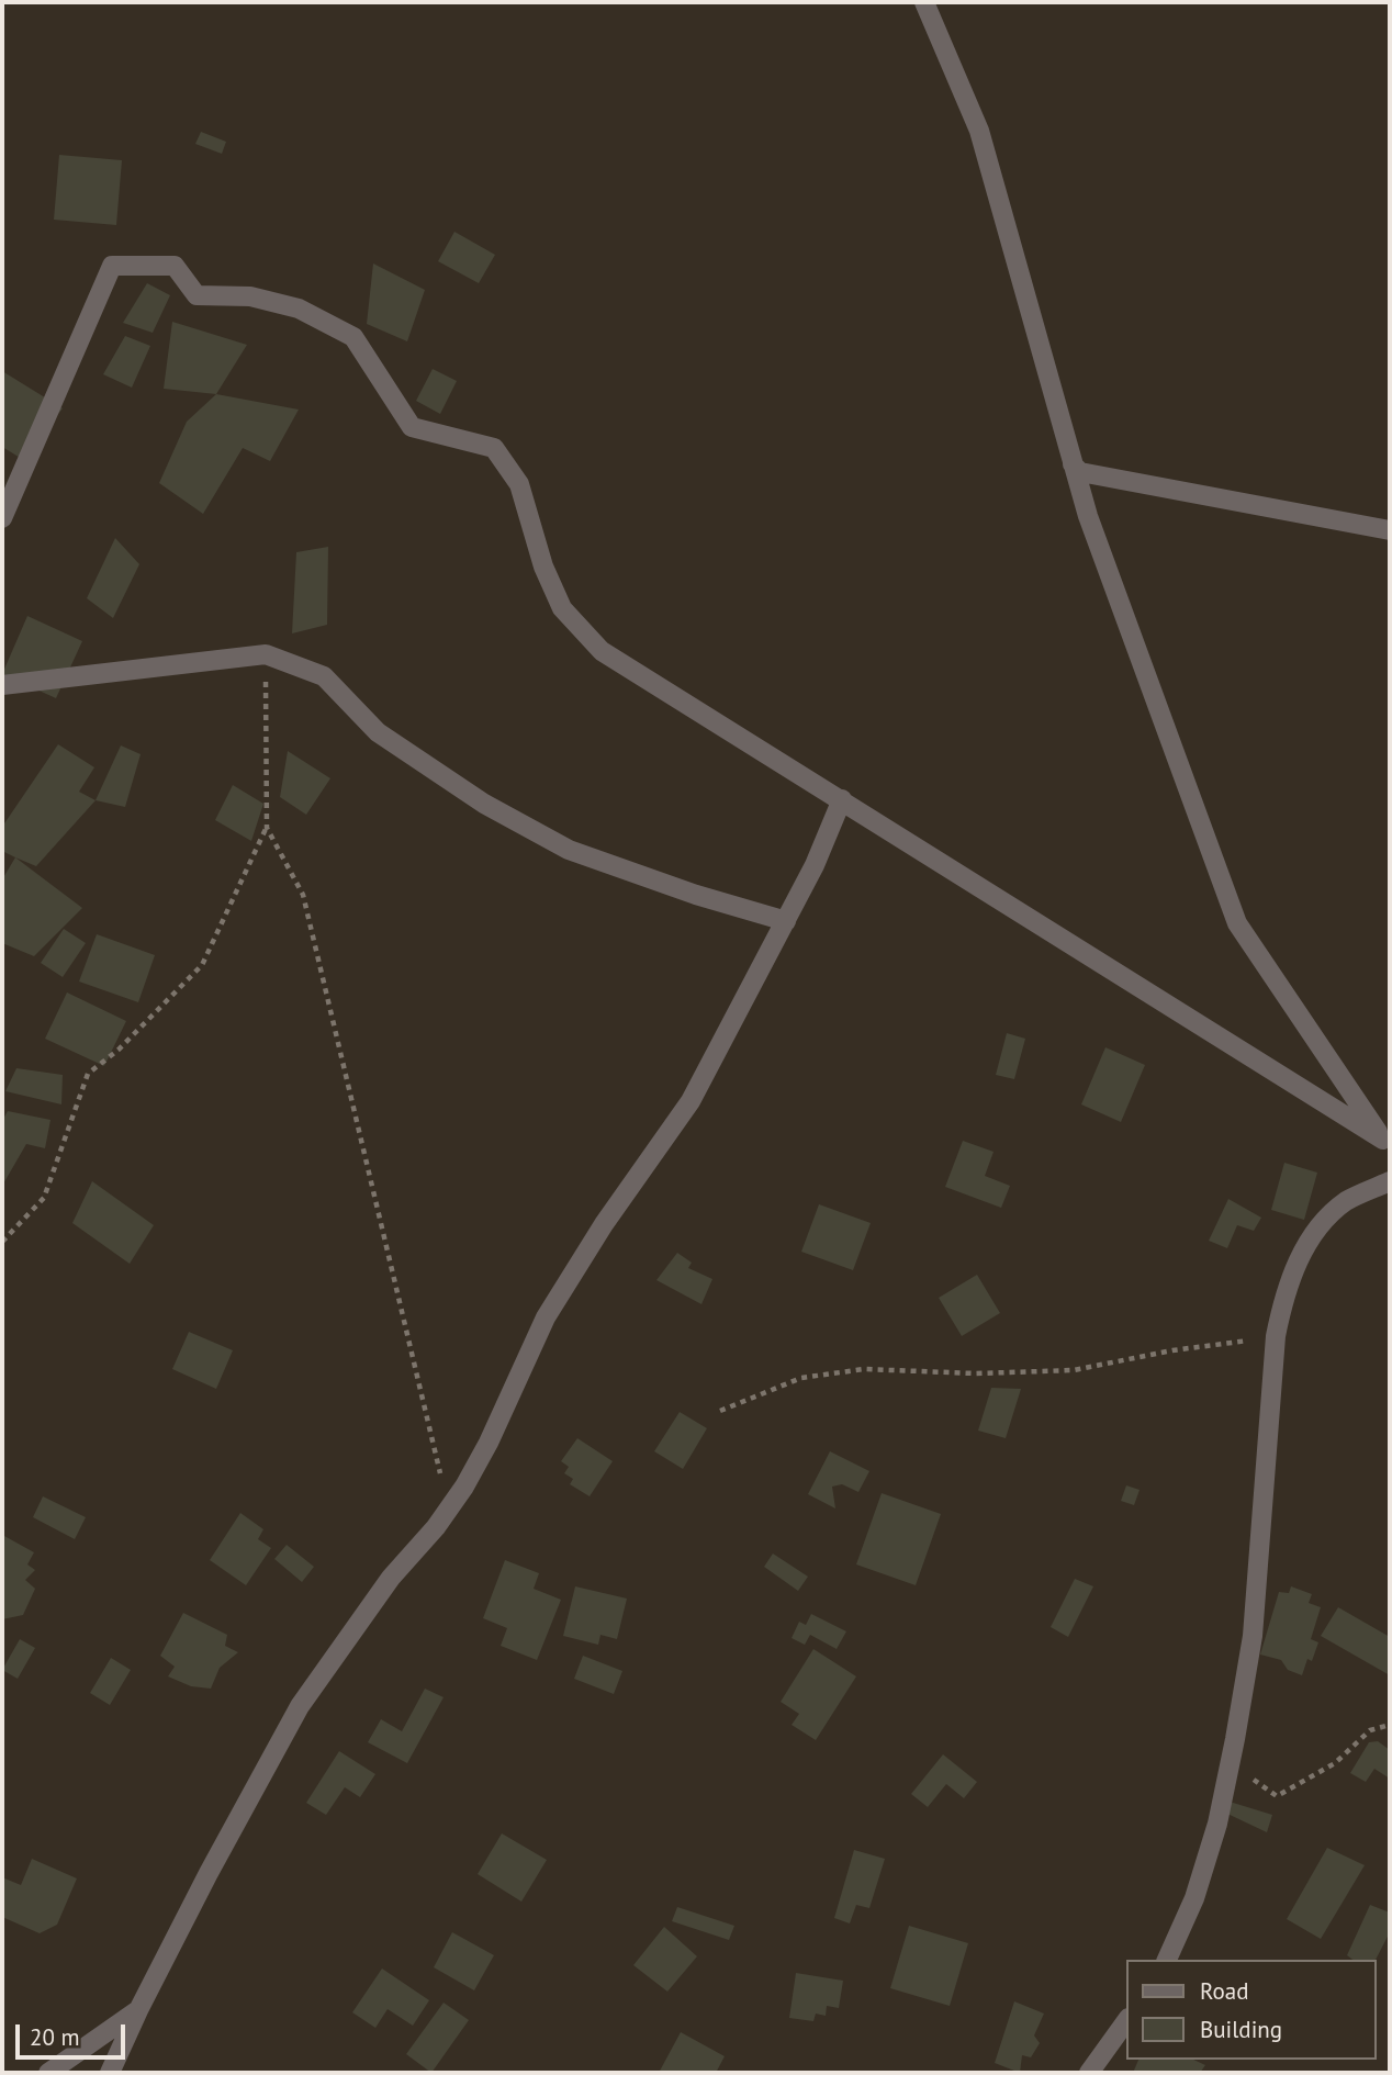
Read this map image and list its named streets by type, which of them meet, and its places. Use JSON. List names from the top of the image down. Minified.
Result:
{"legend":["Road","Building"],"scale_bar":"20 m"}
